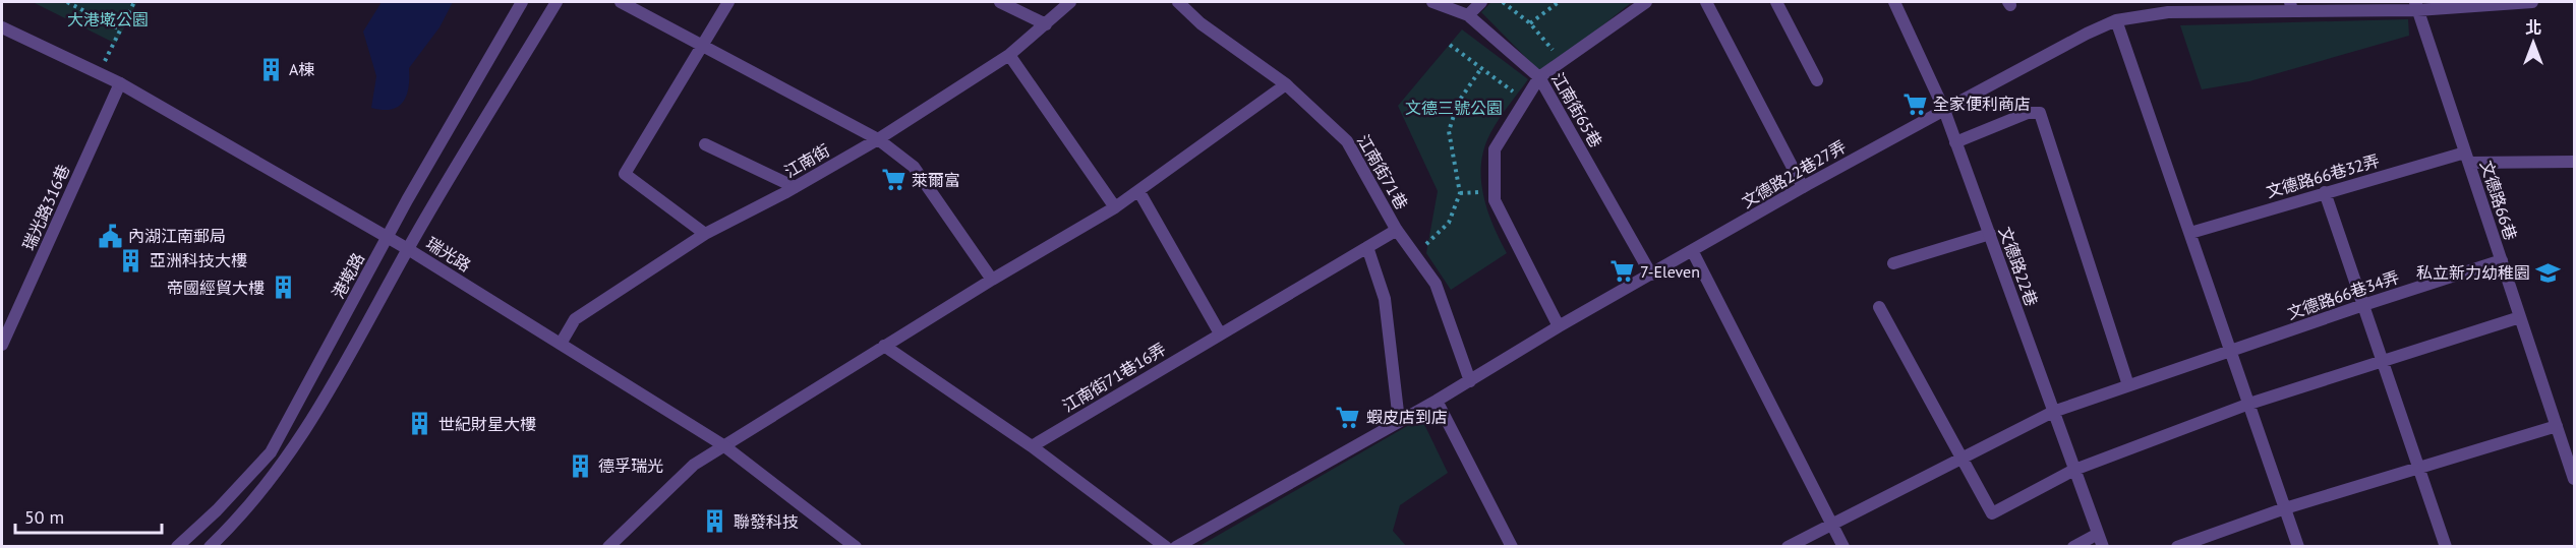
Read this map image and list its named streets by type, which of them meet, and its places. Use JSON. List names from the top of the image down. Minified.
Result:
{"streets":{"street":["江南街65巷","江南街","江南街71巷","文德路22巷27弄","文德路66巷32弄","文德路66巷","瑞光路316巷","瑞光路","文德路22巷","港墘路","文德路66巷34弄","江南街71巷16弄"]},"crossings":[["江南街65巷","文德路22巷27弄"],["江南街","瑞光路"],["江南街71巷","文德路22巷27弄"],["江南街71巷","江南街71巷16弄"],["文德路22巷27弄","文德路66巷"],["文德路22巷27弄","文德路22巷"],["文德路66巷32弄","文德路66巷"],["文德路66巷","文德路66巷34弄"],["瑞光路316巷","瑞光路"],["瑞光路","港墘路"],["文德路22巷","文德路66巷34弄"]],"parks":["大港墘公園","文德三號公園"],"places":{"building":["A棟","亞洲科技大樓","帝國經貿大樓","世紀財星大樓","德孚瑞光","聯發科技"],"supermarket":["全家便利商店","萊爾富","7-Eleven","蝦皮店到店"],"public building":["內湖江南郵局"],"school or university":["私立新力幼稚園"]},"scale_bar":"50 m","north":"top"}
